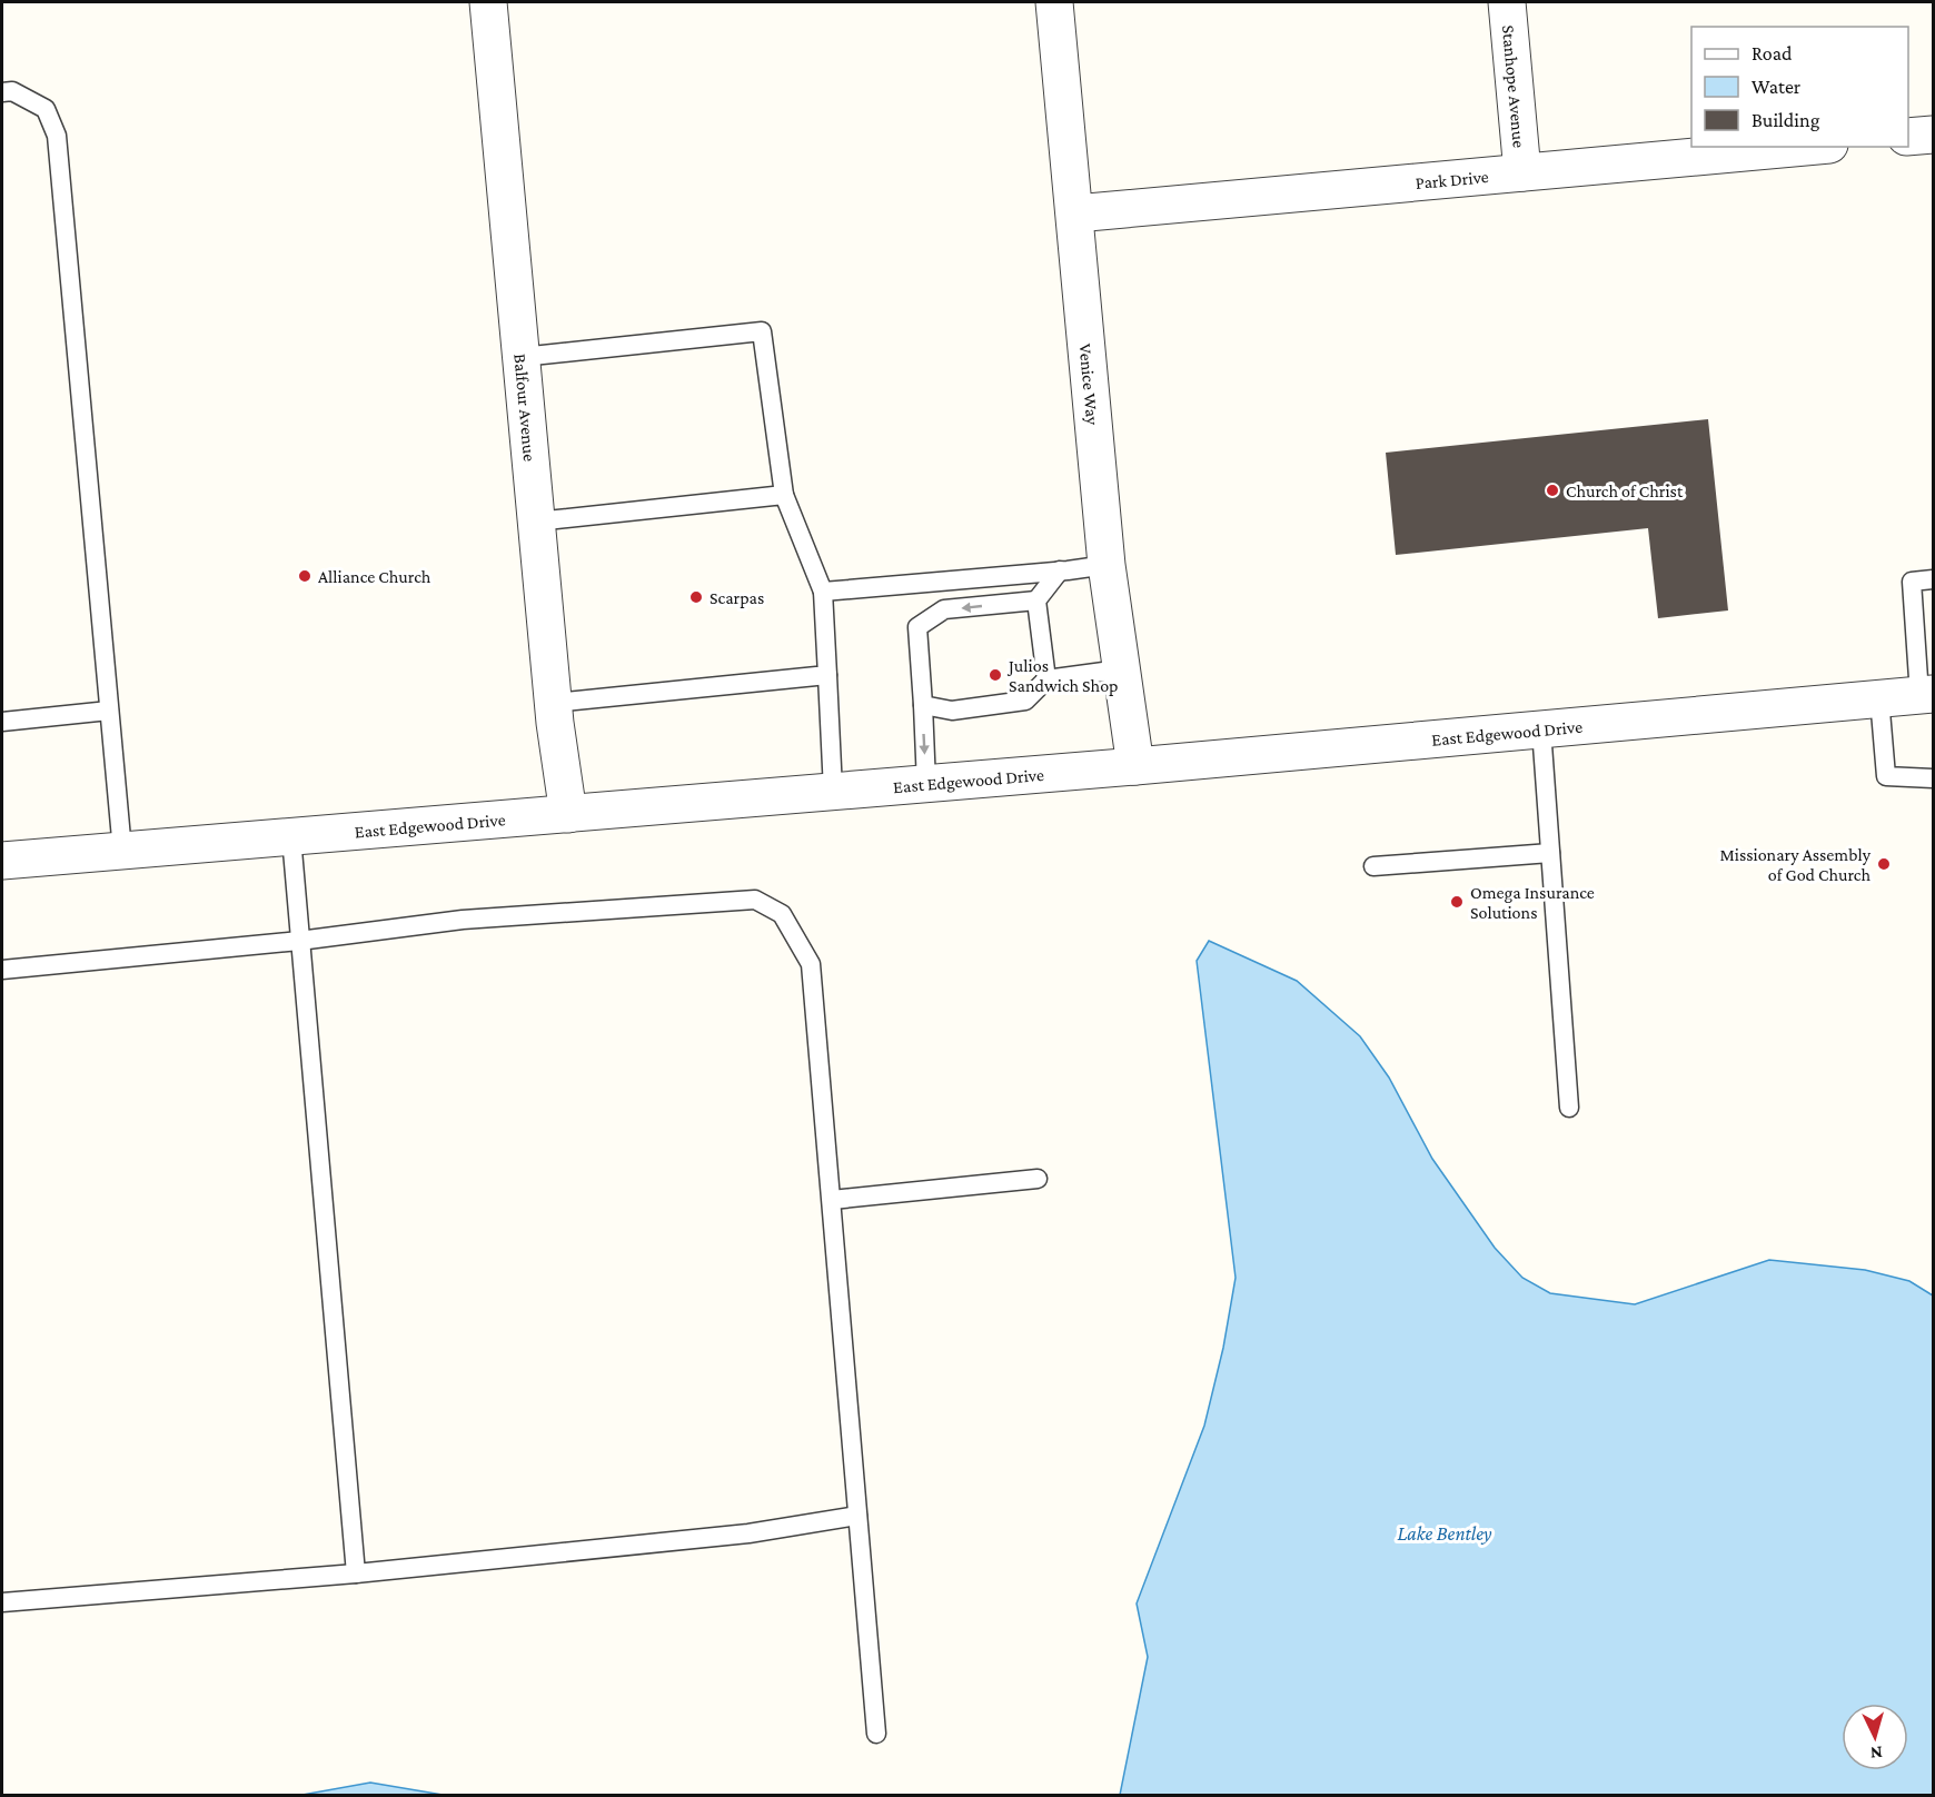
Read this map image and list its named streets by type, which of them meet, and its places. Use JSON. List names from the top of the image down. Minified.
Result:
{"streets":{"street":["Stanhope Avenue","Park Drive","Venice Way","Balfour Avenue","East Edgewood Drive"]},"crossings":[["Stanhope Avenue","Park Drive"],["Park Drive","Venice Way"],["Venice Way","East Edgewood Drive"],["Balfour Avenue","East Edgewood Drive"]],"water":["Lake Bentley"],"places":["Church of Christ","Alliance Church","Scarpas","Julios Sandwich Shop","Missionary Assembly of God Church","Omega Insurance Solutions"],"legend":["Road","Water","Building"],"north":"bottom"}
